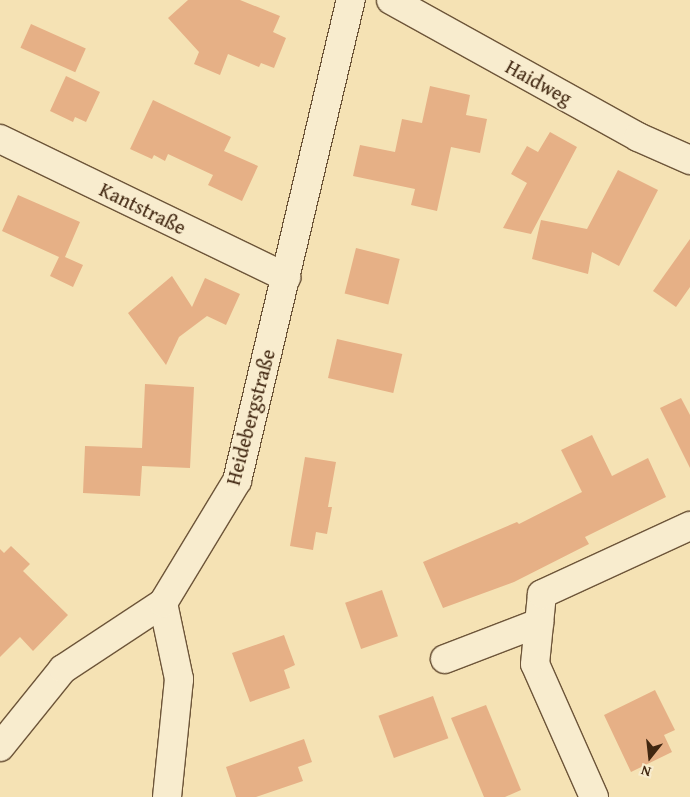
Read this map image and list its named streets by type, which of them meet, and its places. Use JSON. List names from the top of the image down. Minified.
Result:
{"streets":{"street":["Haidweg","Kantstraße","Heidebergstraße"]},"crossings":[["Kantstraße","Heidebergstraße"]],"north":"bottom"}
